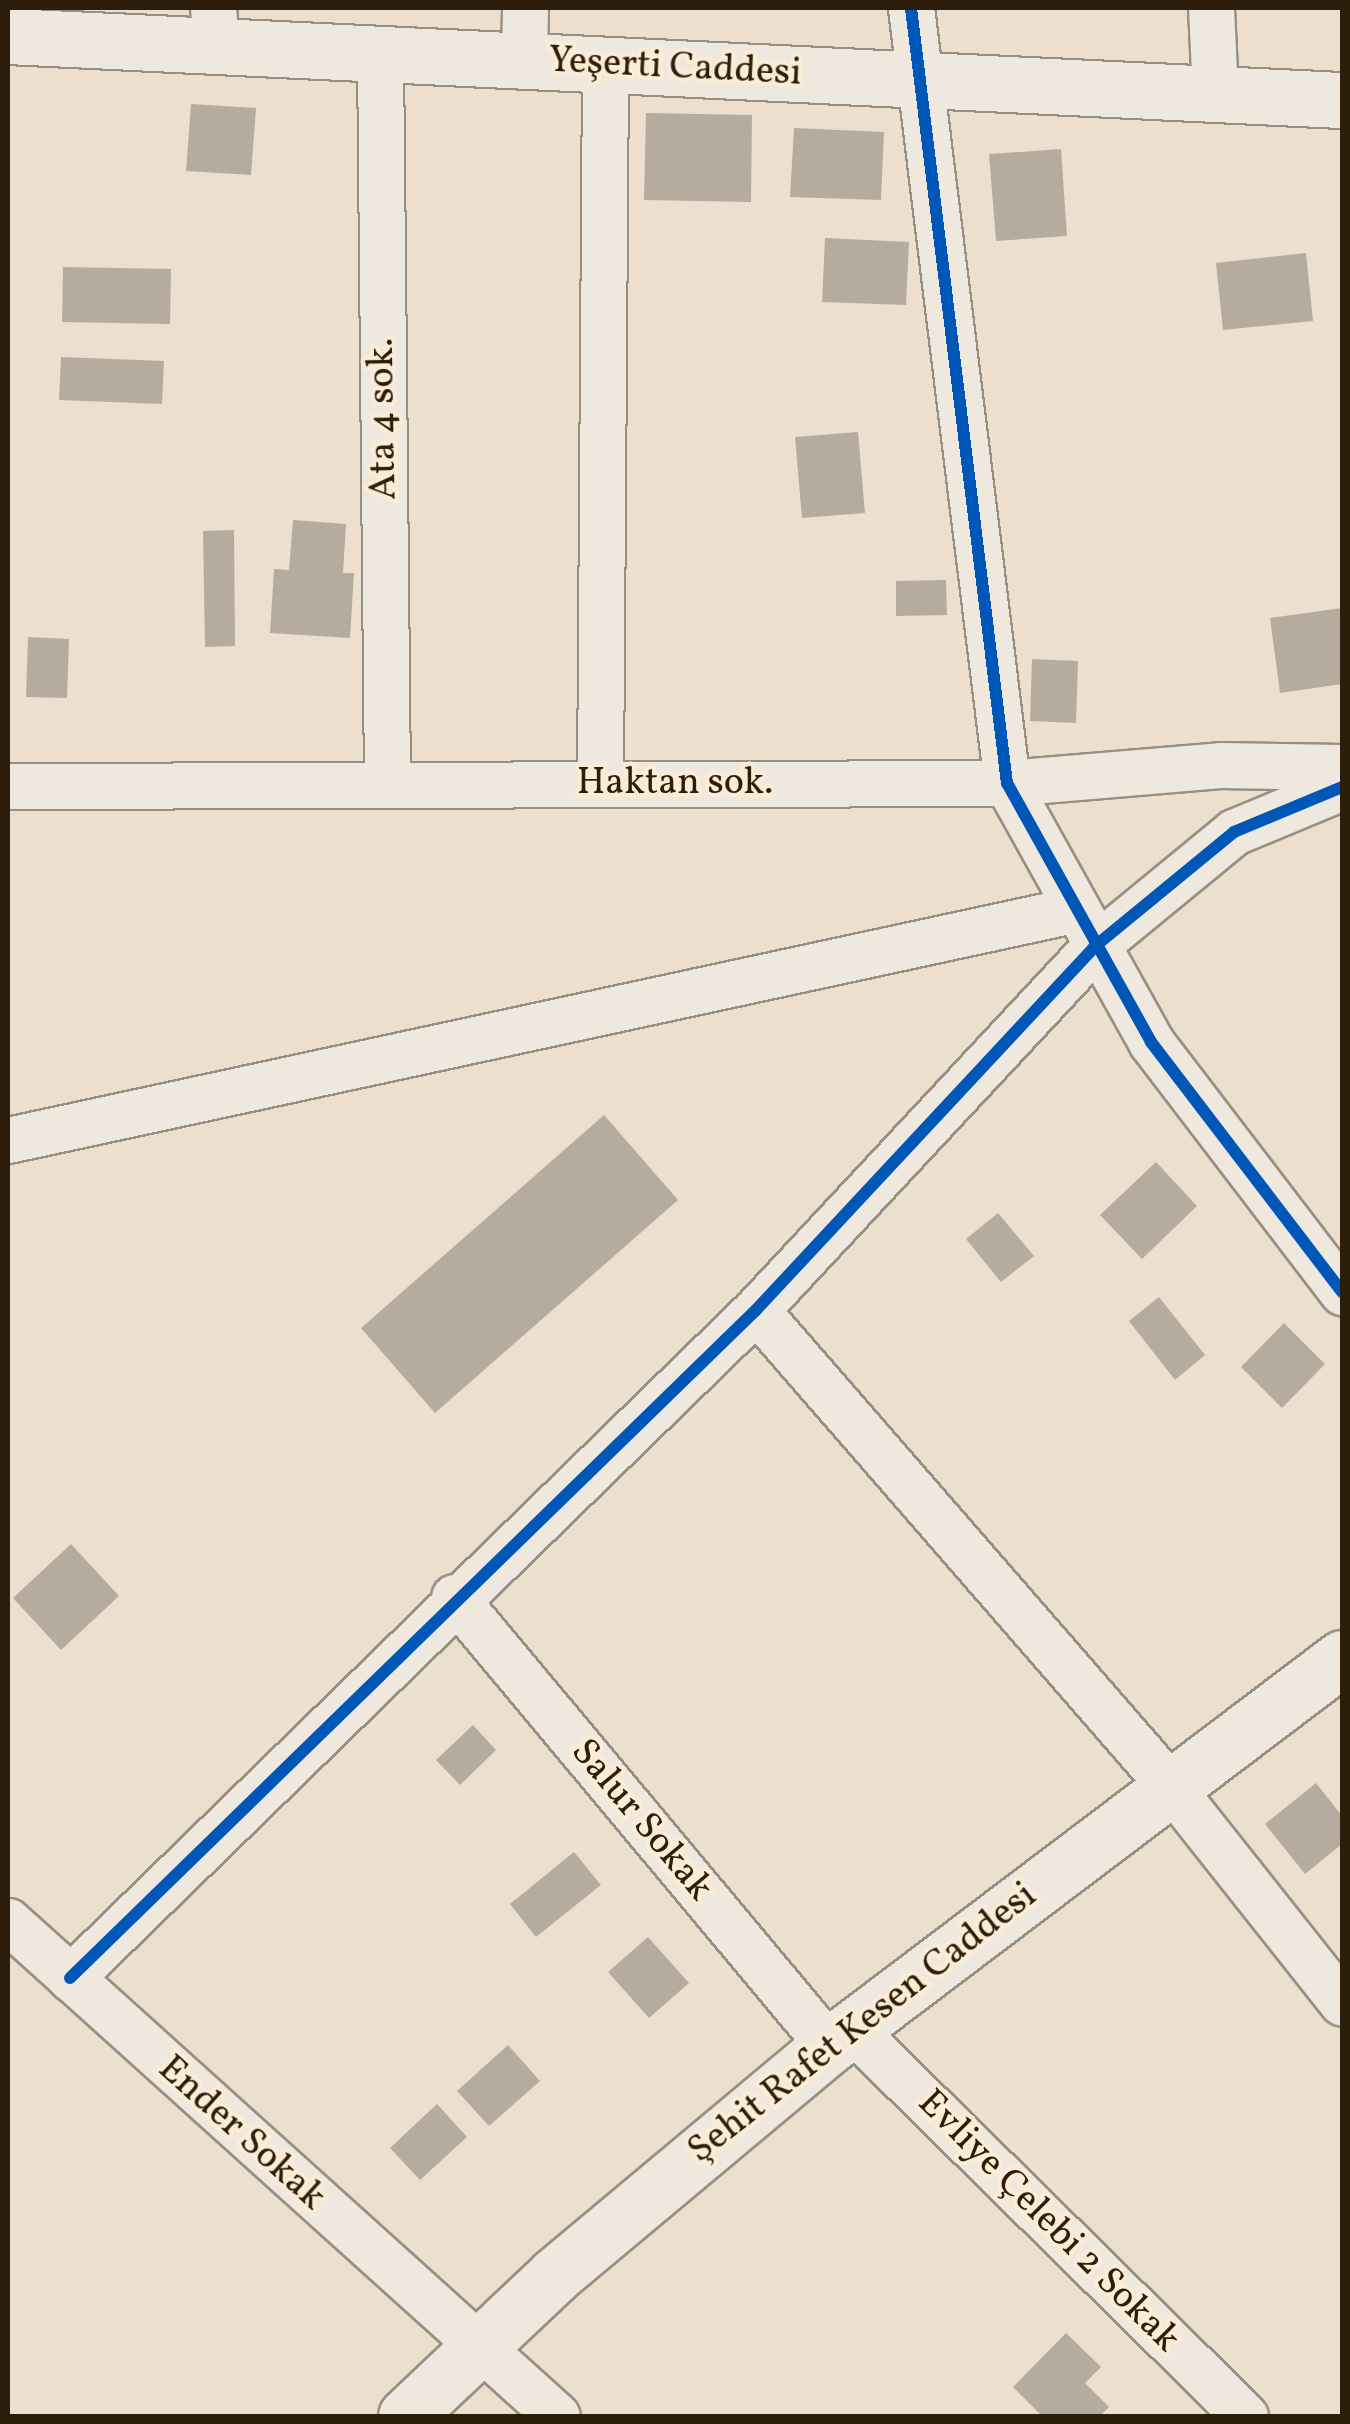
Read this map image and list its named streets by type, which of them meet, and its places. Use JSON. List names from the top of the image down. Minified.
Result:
{"streets":{"street":["Yeşerti Caddesi","Ata 4 sok.","Haktan sok.","Salur Sokak","Şehit Rafet Kesen Caddesi","Ender Sokak","Evliye Çelebi 2 Sokak"]},"crossings":[["Yeşerti Caddesi","Ata 4 sok."],["Ata 4 sok.","Haktan sok."],["Salur Sokak","Şehit Rafet Kesen Caddesi"],["Salur Sokak","Evliye Çelebi 2 Sokak"],["Şehit Rafet Kesen Caddesi","Ender Sokak"],["Şehit Rafet Kesen Caddesi","Evliye Çelebi 2 Sokak"]]}
